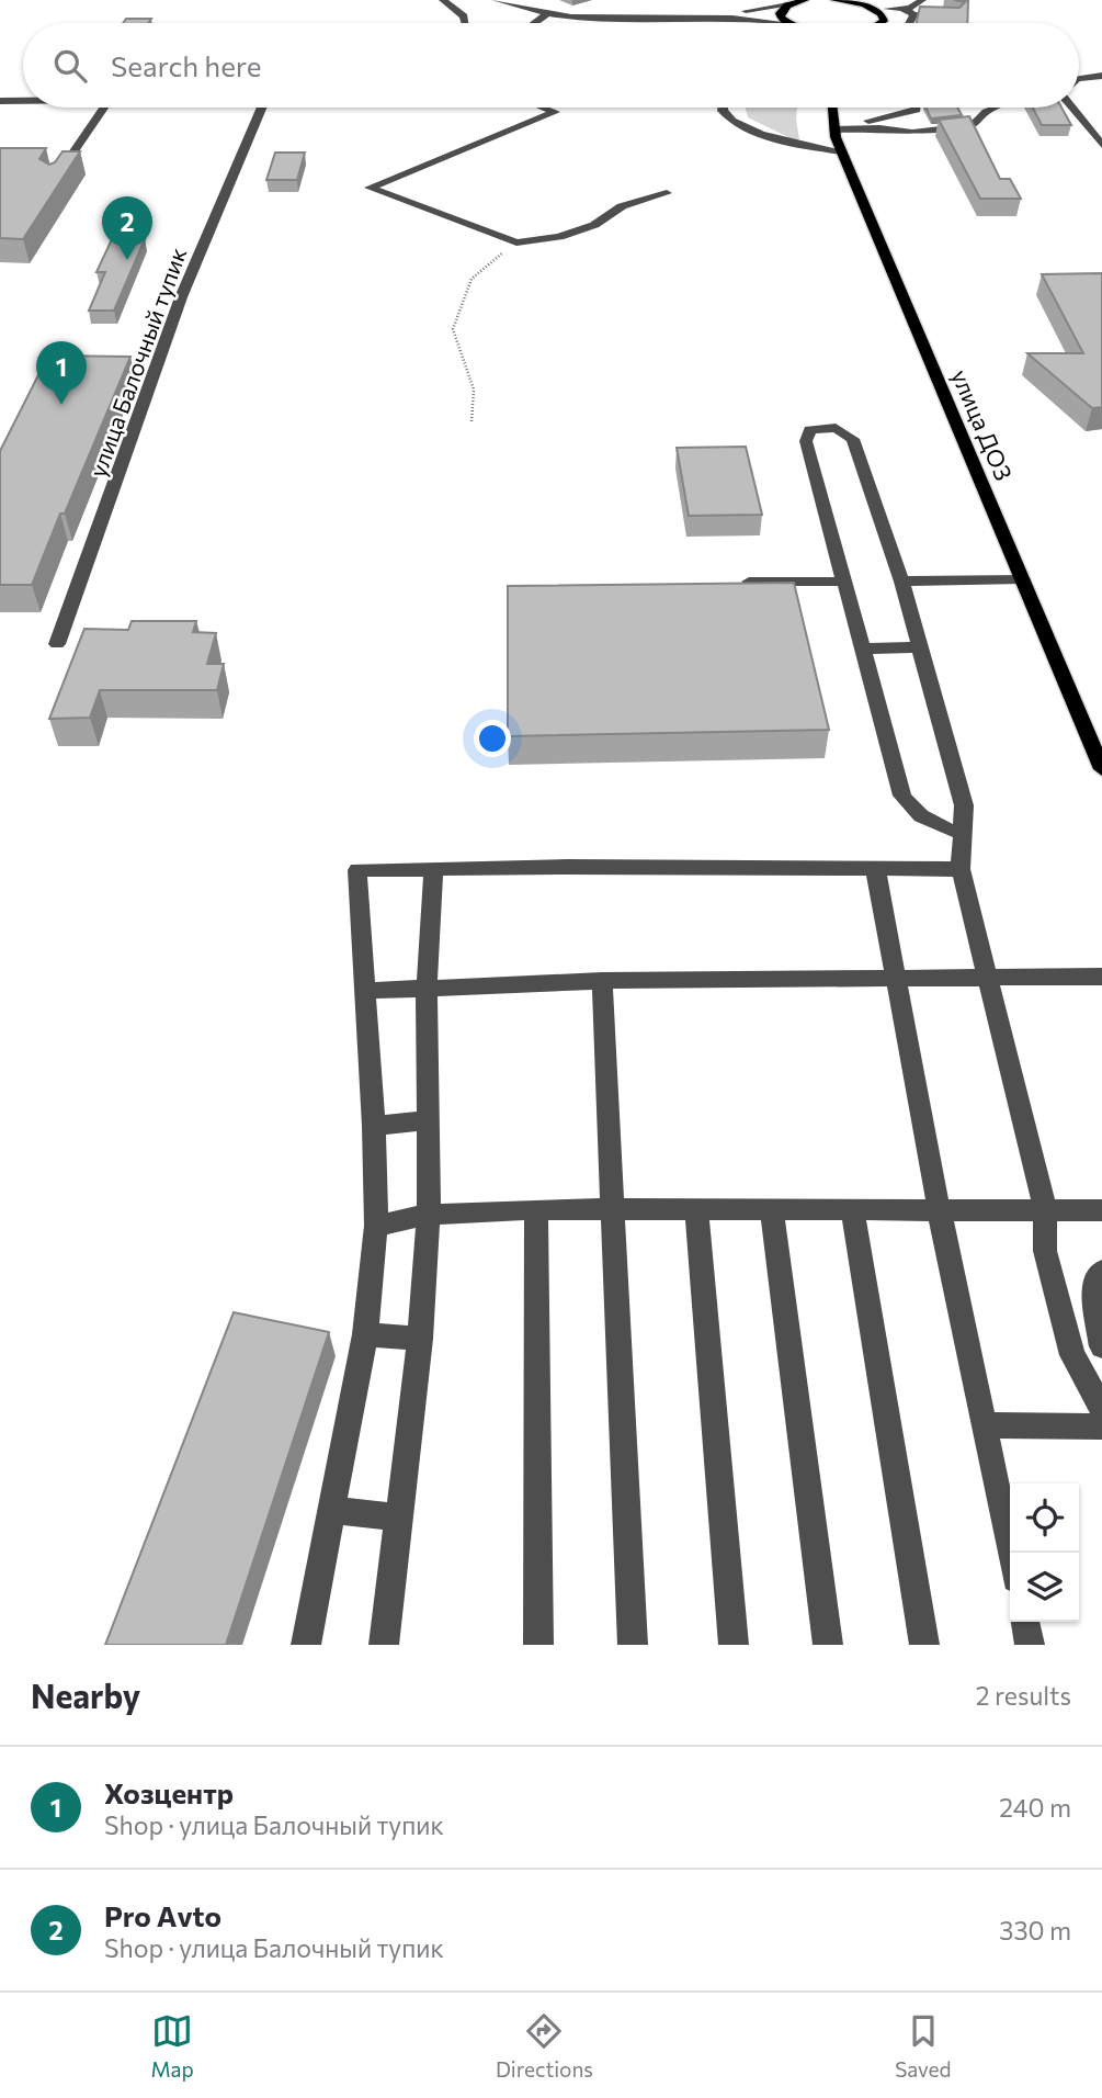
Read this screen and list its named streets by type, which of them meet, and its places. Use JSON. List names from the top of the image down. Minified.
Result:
{"streets":{"main road":["улица ДОЗ"],"street":["улица Балочный тупик"]},"page":{"search":"Search here","pins":["2","1"],"heading":["Nearby","2 results"],"list":[{"mark":"1","name":"Хозцентр","note":"Shop · улица Балочный тупик","value":"240 m"},{"mark":"2","name":"Pro Аvto","note":"Shop · улица Балочный тупик","value":"330 m"}],"nav":["Map","Directions","Saved"]}}
